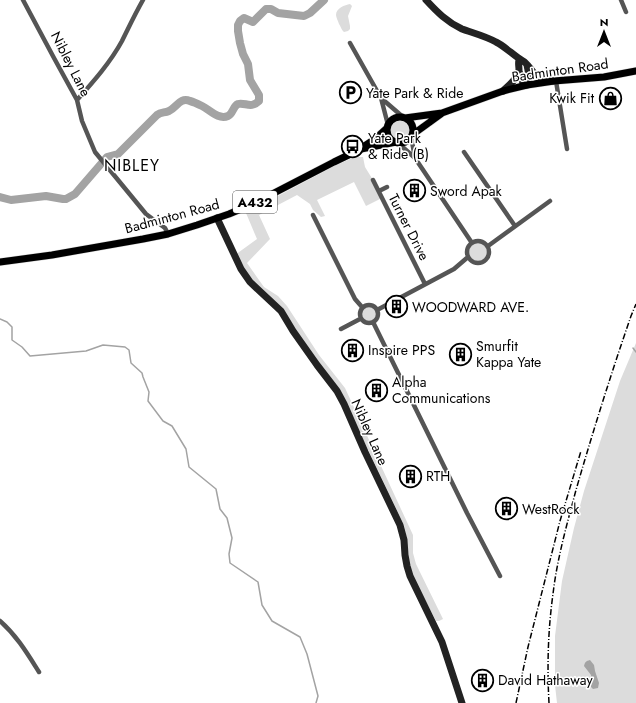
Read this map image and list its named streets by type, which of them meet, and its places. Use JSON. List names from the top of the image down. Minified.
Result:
{"streets":{"main road":["Badminton Road","A432"],"street":["Nibley Lane","Turner Drive"]},"crossings":[["Nibley Lane","Badminton Road"]],"districts":["NIBLEY"],"places":{"parking":["Yate Park & Ride"],"shop":["Kwik Fit"],"bus stop":["Yate Park & Ride (B)"],"building":["Sword Apak","WOODWARD AVE.","Inspire PPS","Smurfit Kappa Yate","Alpha Communications","RTH","WestRock","David Hathaway"]},"north":"top"}
